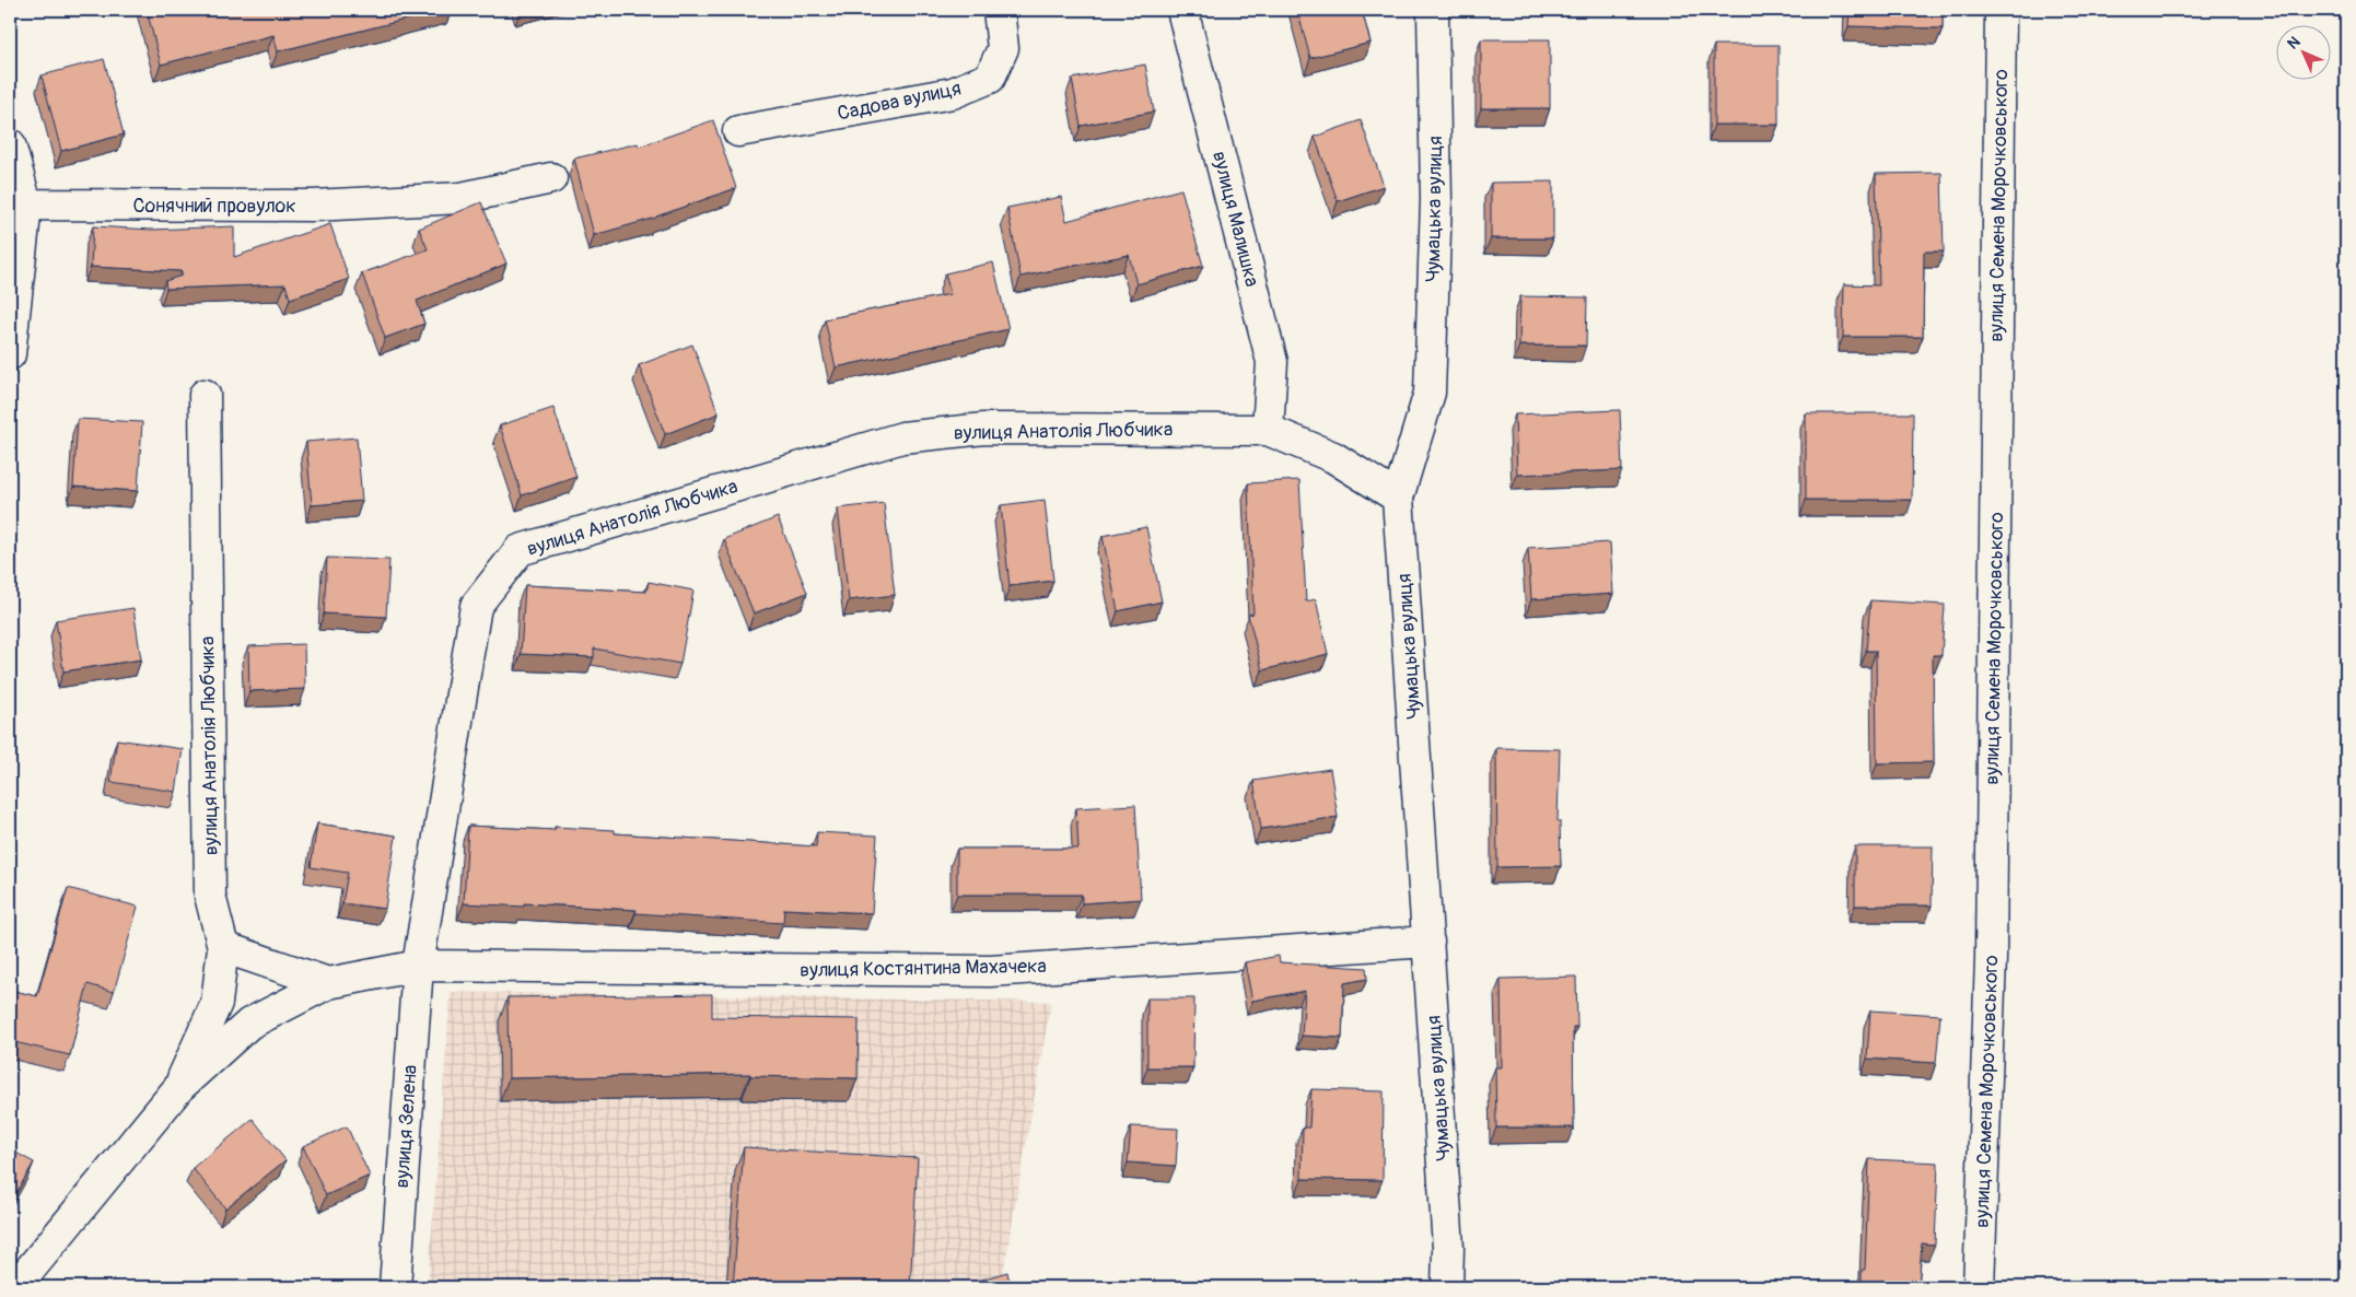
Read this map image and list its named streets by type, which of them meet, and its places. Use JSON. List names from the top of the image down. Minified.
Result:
{"streets":{"street":["Садова вулиця","Сонячний провулок","вулиця Семена Морочковського","Чумацька вулиця","вулиця Малишка","вулиця Анатолія Любчика","вулиця Костянтина Махачека","вулиця Зелена"]},"crossings":[["Чумацька вулиця","вулиця Анатолія Любчика"],["Чумацька вулиця","вулиця Костянтина Махачека"],["вулиця Малишка","вулиця Анатолія Любчика"],["вулиця Анатолія Любчика","вулиця Костянтина Махачека"],["вулиця Анатолія Любчика","вулиця Зелена"],["вулиця Костянтина Махачека","вулиця Зелена"]],"north":"top left"}
